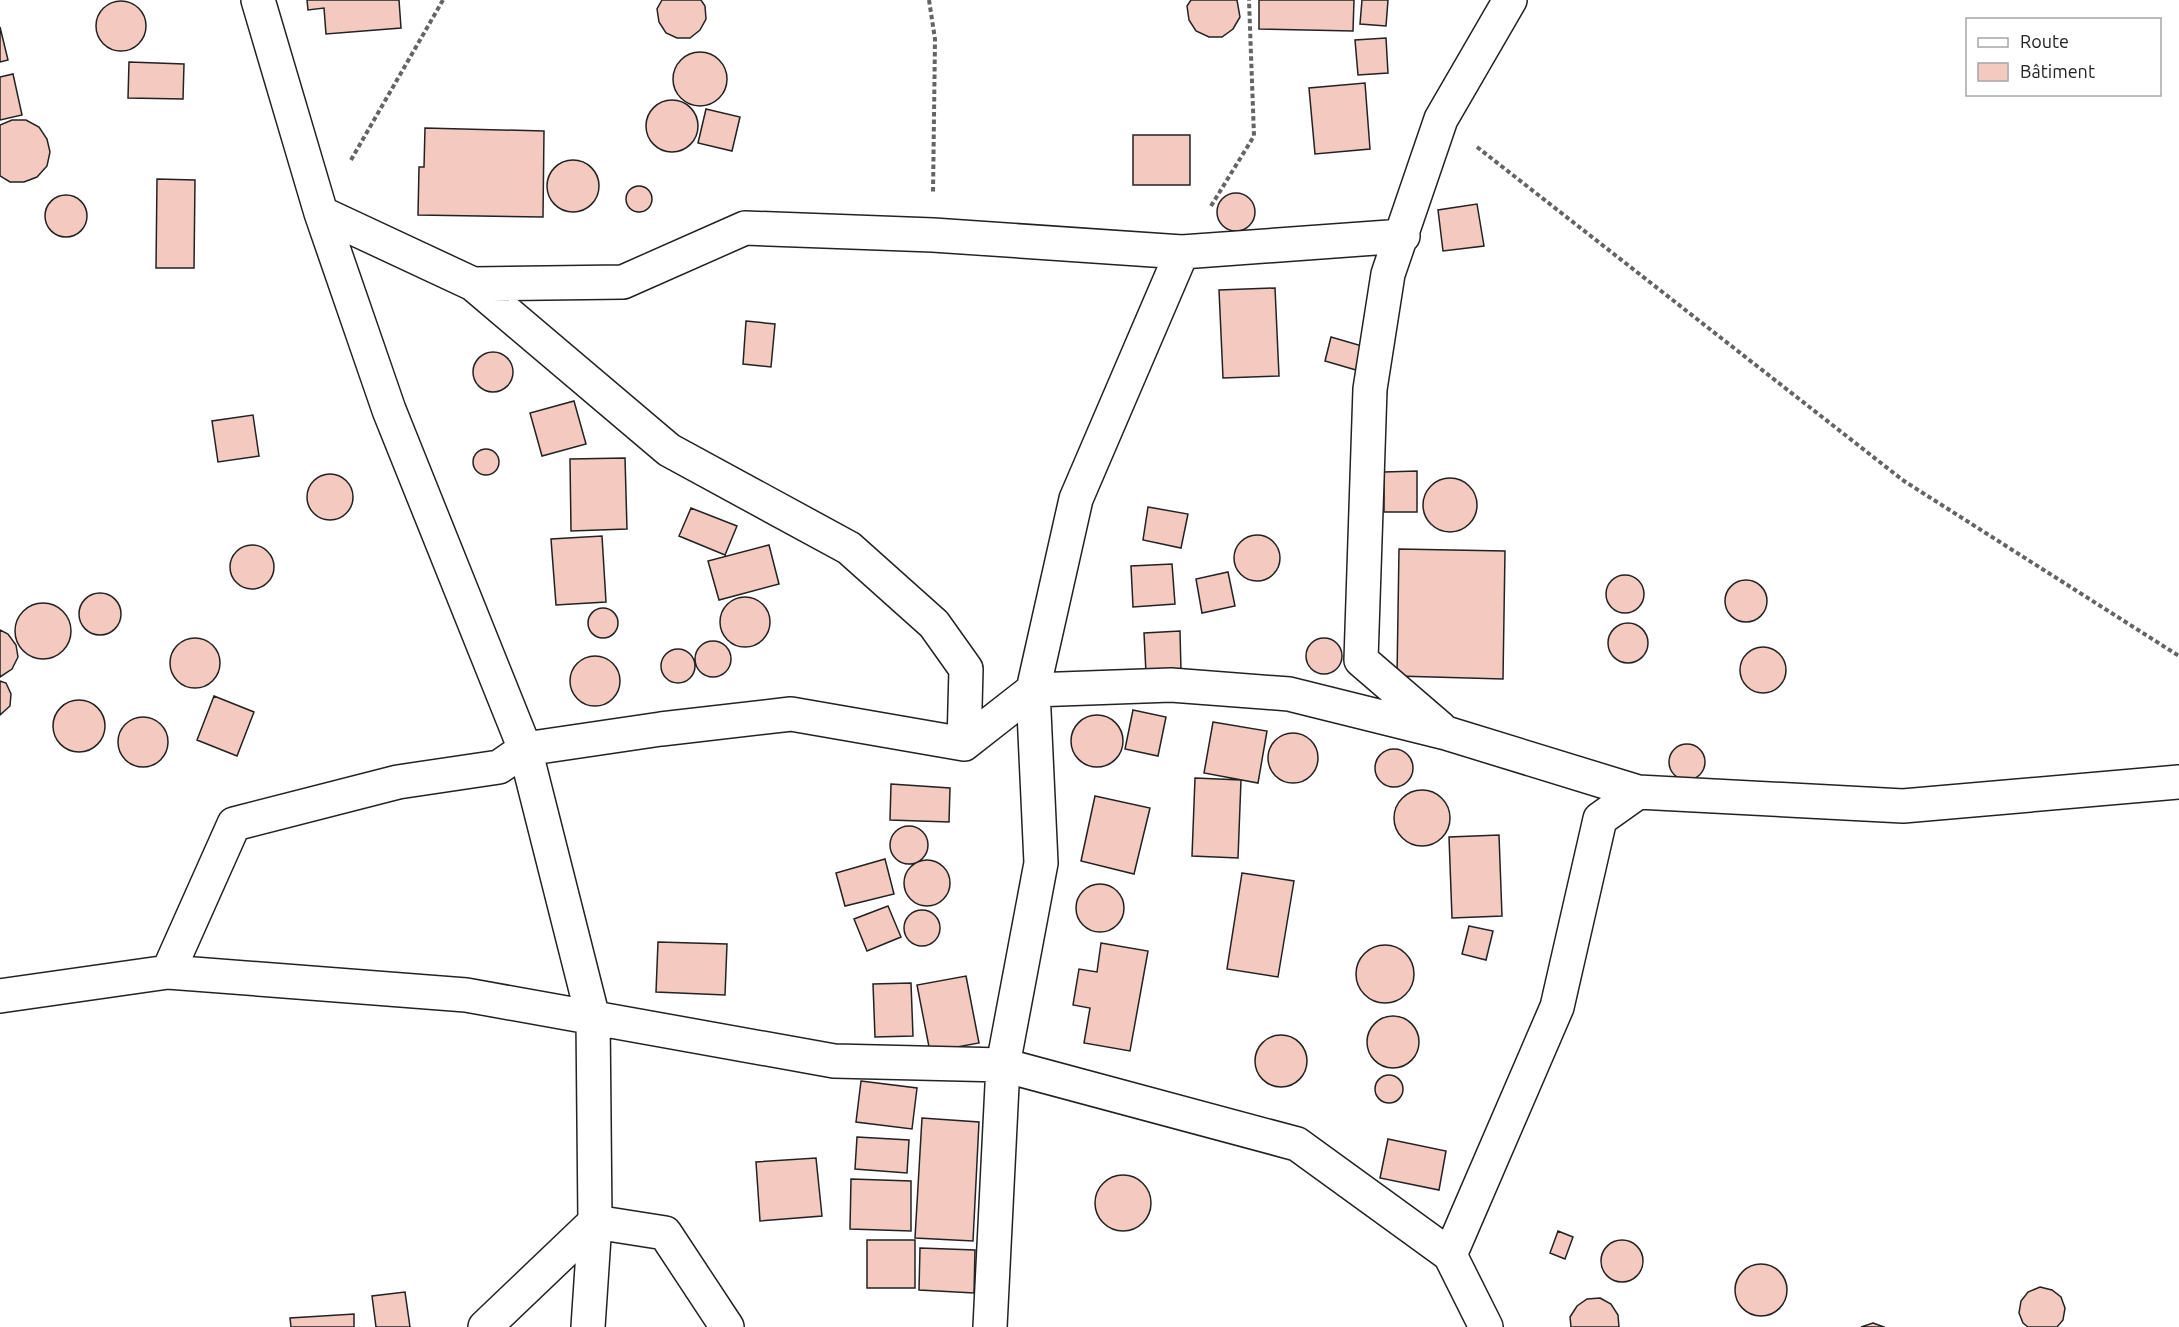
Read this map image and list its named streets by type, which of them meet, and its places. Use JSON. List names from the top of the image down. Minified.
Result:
{"legend":["Route","Bâtiment"]}
